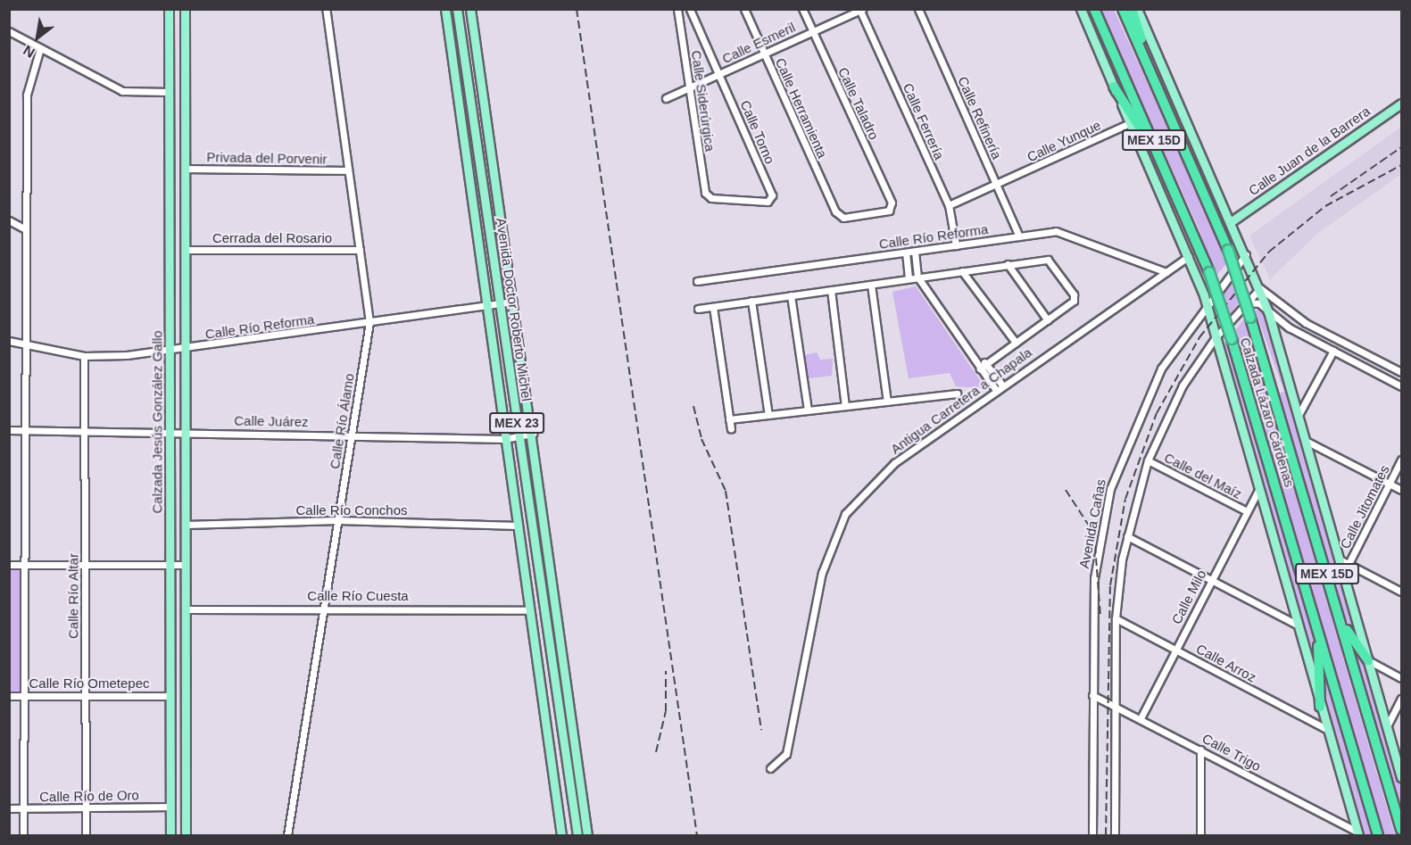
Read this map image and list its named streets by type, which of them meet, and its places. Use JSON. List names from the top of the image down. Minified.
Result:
{"streets":{"highway":["MEX 15D","Calzada Lázaro Cárdenas"],"main road":["Calle Juan de la Barrera","Avenida Doctor Roberto Michel","Calzada Jesús González Gallo","MEX 23"],"street":["Calle Esmeril","Calle Siderúrgica","Calle Taladro","Calle Herramienta","Calle Refinería","Calle Ferrería","Calle Torno","Calle Yunque","Privada del Porvenir","Calle Río Reforma","Cerrada del Rosario","Antigua Carretera a Chapala","Calle Juárez","Calle Río Álamo","Calle del Maíz","Calle Jitomates","Calle Río Conchos","Avenida Cañas","Calle Río Altar","Calle Río Cuesta","Calle Milo","Calle Arroz","Calle Río Ometepec","Calle Trigo","Calle Río de Oro"]},"crossings":[["Calle Esmeril","Calle Siderúrgica"],["Calle Esmeril","Calle Taladro"],["Calle Esmeril","Calle Herramienta"],["Calle Esmeril","Calle Ferrería"],["Calle Esmeril","Calle Torno"],["Calle Siderúrgica","Calle Torno"],["Calle Taladro","Calle Herramienta"],["Calle Refinería","Calle Yunque"],["Calle Refinería","Calle Río Reforma"],["Calle Ferrería","Calle Yunque"],["Calle Ferrería","Calle Río Reforma"],["Calle Yunque","Calzada Lázaro Cárdenas"],["Calle Juan de la Barrera","Calzada Lázaro Cárdenas"],["Privada del Porvenir","Calle Río Álamo"],["Privada del Porvenir","Calzada Jesús González Gallo"],["Calle Río Reforma","Avenida Doctor Roberto Michel"],["Calle Río Reforma","Antigua Carretera a Chapala"],["Calle Río Reforma","Calle Río Álamo"],["Calle Río Reforma","Calzada Jesús González Gallo"],["Calle Río Reforma","Calle Río Altar"],["Cerrada del Rosario","Calle Río Álamo"],["Cerrada del Rosario","Calzada Jesús González Gallo"],["Avenida Doctor Roberto Michel","Calle Juárez"],["Avenida Doctor Roberto Michel","Calle Río Conchos"],["Avenida Doctor Roberto Michel","Calle Río Cuesta"],["Antigua Carretera a Chapala","Calzada Lázaro Cárdenas"],["Calzada Lázaro Cárdenas","Avenida Cañas"],["Calzada Lázaro Cárdenas","Calle Milo"],["Calzada Lázaro Cárdenas","Calle Arroz"],["Calzada Lázaro Cárdenas","Calle Trigo"],["Calle Juárez","Calle Río Álamo"],["Calle Juárez","Calzada Jesús González Gallo"],["Calle Juárez","Calle Río Altar"],["Calle Río Álamo","Calle Río Conchos"],["Calle Río Álamo","Calle Río Cuesta"],["Calzada Jesús González Gallo","Calle Río Conchos"],["Calzada Jesús González Gallo","Calle Río Cuesta"],["Calzada Jesús González Gallo","Calle Río Ometepec"],["Calzada Jesús González Gallo","Calle Río de Oro"],["Calle del Maíz","Calle Milo"],["Avenida Cañas","Calle Trigo"],["Calle Río Altar","Calle Río Ometepec"],["Calle Río Altar","Calle Río de Oro"],["Calle Milo","Calle Arroz"],["Calle Milo","Calle Trigo"]],"north":"bottom left"}
